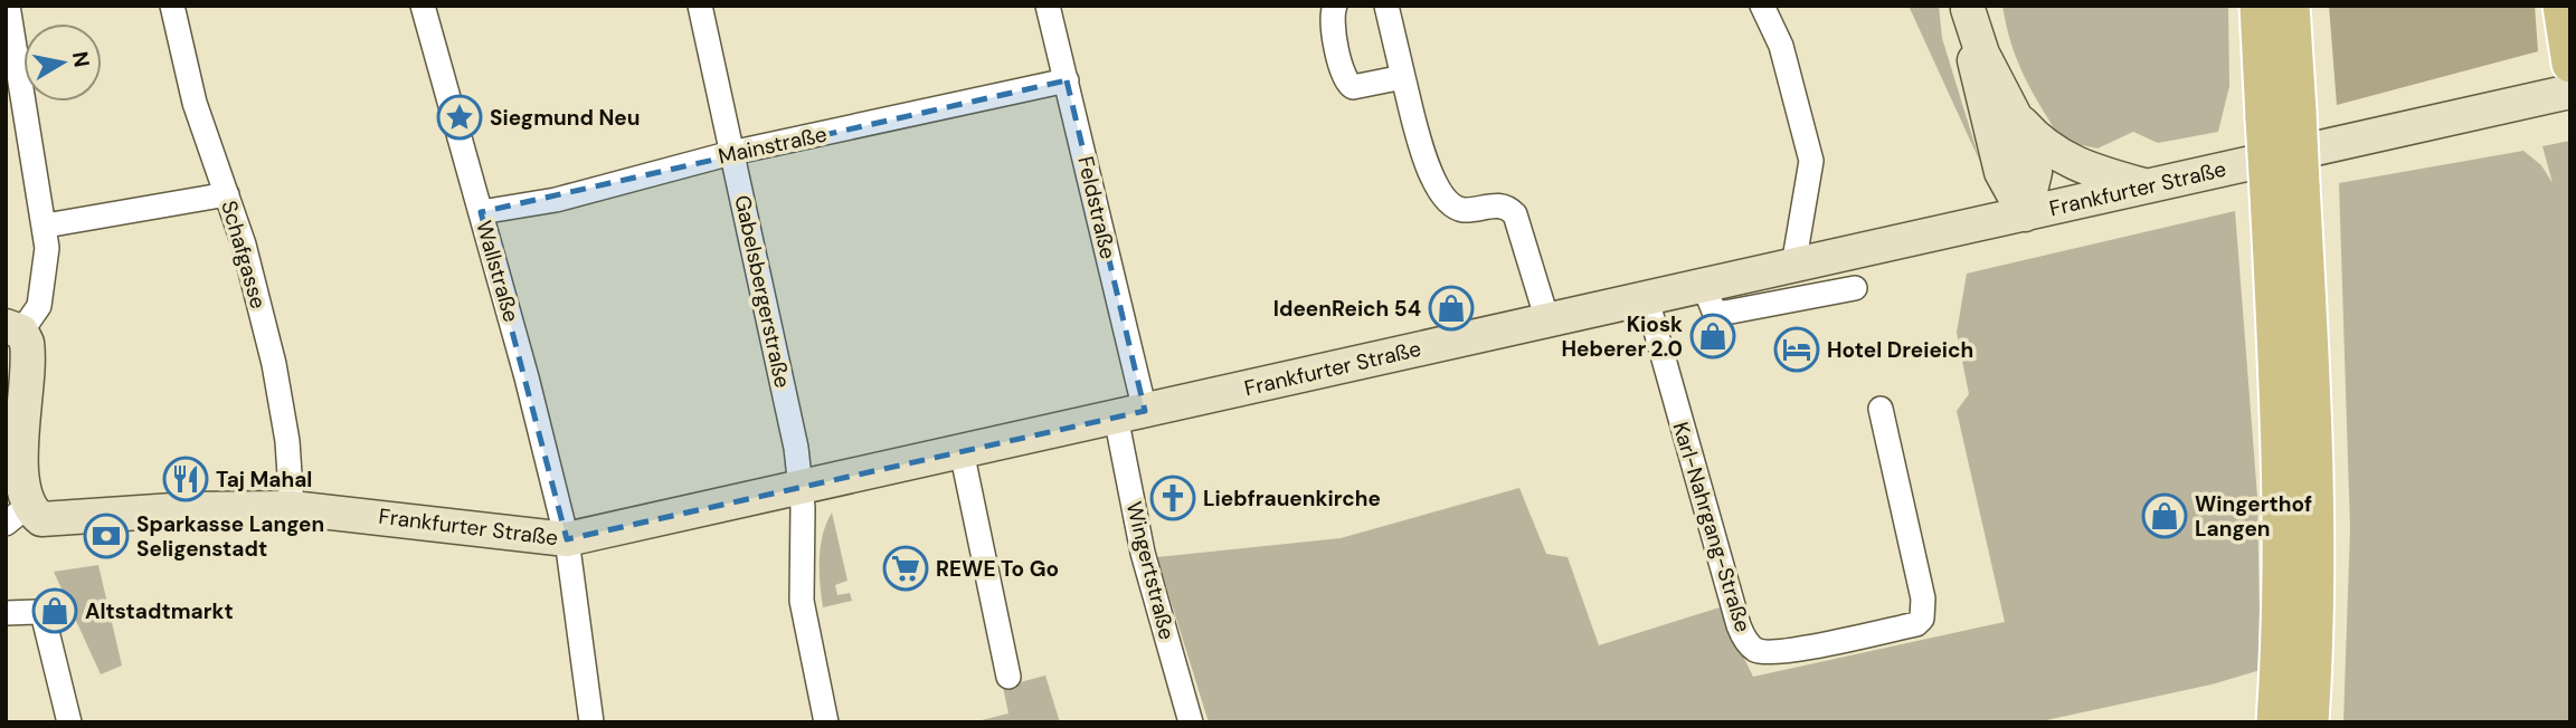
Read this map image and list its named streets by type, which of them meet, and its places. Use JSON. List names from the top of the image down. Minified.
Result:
{"streets":{"main road":["Frankfurter Straße"],"street":["Mainstraße","Feldstraße","Schafgasse","Wallstraße","Gabelsbergerstraße","Karl-Nahrgang-Straße","Wingertstraße"]},"crossings":[["Mainstraße","Feldstraße"],["Mainstraße","Wallstraße"],["Mainstraße","Gabelsbergerstraße"],["Frankfurter Straße","Feldstraße"],["Frankfurter Straße","Schafgasse"],["Frankfurter Straße","Wallstraße"],["Frankfurter Straße","Gabelsbergerstraße"],["Frankfurter Straße","Karl-Nahrgang-Straße"],["Frankfurter Straße","Wingertstraße"],["Feldstraße","Wingertstraße"]],"places":{"place":["Siegmund Neu"],"shop":["IdeenReich 54","Kiosk Heberer 2.0","Wingerthof Langen","Altstadtmarkt"],"hotel":["Hotel Dreieich"],"restaurant":["Taj Mahal"],"church":["Liebfrauenkirche"],"bank":["Sparkasse Langen Seligenstadt"],"supermarket":["REWE To Go"]},"north":"right"}
